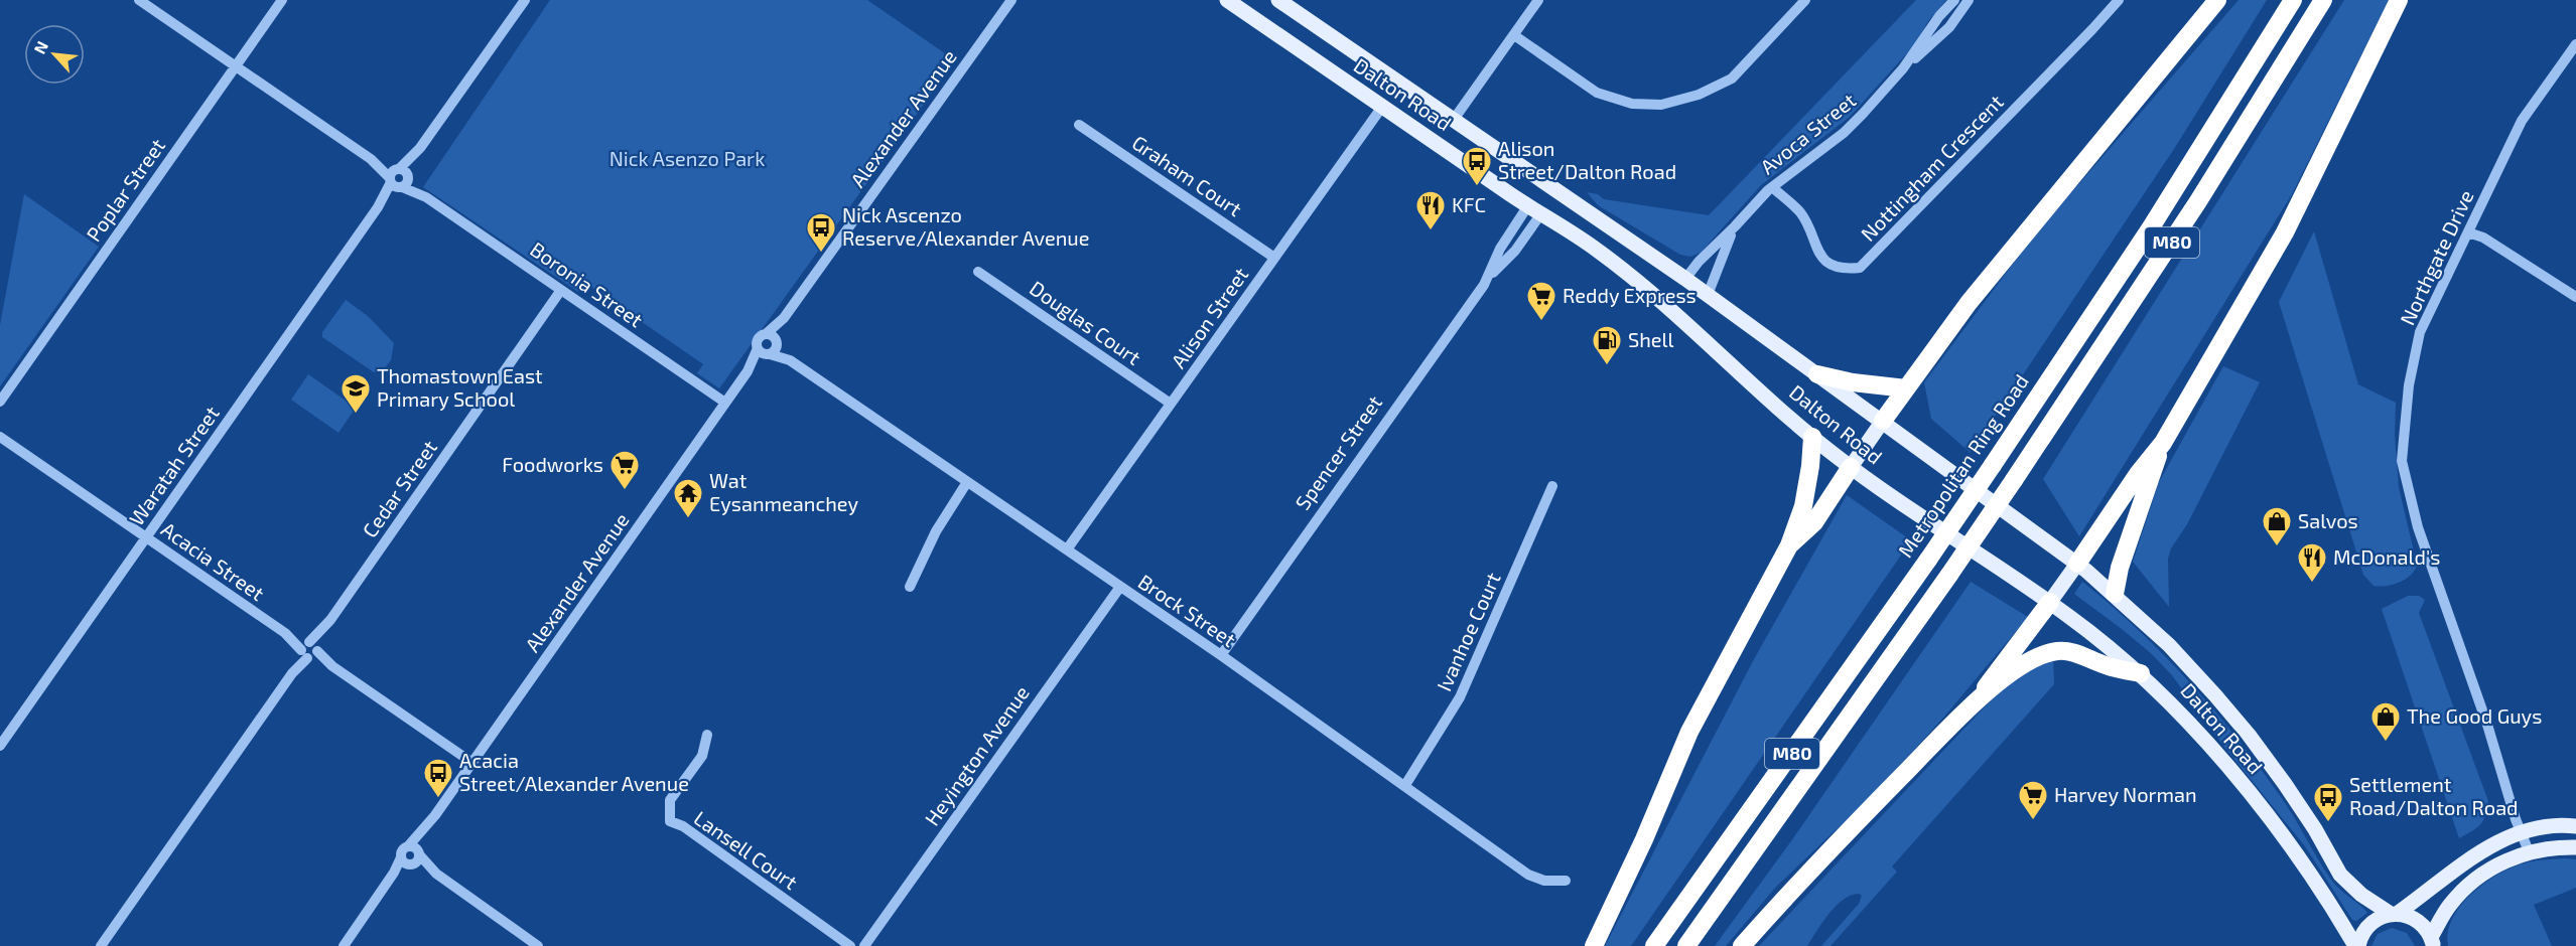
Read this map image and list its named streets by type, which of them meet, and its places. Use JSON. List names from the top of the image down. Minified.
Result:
{"streets":{"highway":["M80","Metropolitan Ring Road"],"main road":["Dalton Road","Spencer Street"],"street":["Alexander Avenue","Avoca Street","Nottingham Crescent","Graham Court","Poplar Street","Northgate Drive","Boronia Street","Alison Street","Douglas Court","Waratah Street","Cedar Street","Acacia Street","Brock Street","Ivanhoe Court","Heyington Avenue","Lansell Court"]},"crossings":[["Dalton Road","Avoca Street"],["Dalton Road","Alison Street"],["Dalton Road","Spencer Street"],["Alexander Avenue","Boronia Street"],["Alexander Avenue","Acacia Street"],["Alexander Avenue","Brock Street"],["Avoca Street","Nottingham Crescent"],["Graham Court","Alison Street"],["Poplar Street","Boronia Street"],["Boronia Street","Waratah Street"],["Boronia Street","Cedar Street"],["Alison Street","Douglas Court"],["Alison Street","Brock Street"],["Spencer Street","Brock Street"],["Waratah Street","Acacia Street"],["Cedar Street","Acacia Street"],["Brock Street","Ivanhoe Court"],["Brock Street","Heyington Avenue"]],"parks":["Nick Asenzo Park"],"places":{"bus stop":["Alison Street/Dalton Road","Nick Ascenzo Reserve/Alexander Avenue","Acacia Street/Alexander Avenue","Settlement Road/Dalton Road"],"restaurant":["KFC","McDonald's"],"supermarket":["Reddy Express","Foodworks","Harvey Norman"],"fuel station":["Shell"],"school or university":["Thomastown East Primary School"],"temple":["Wat Eysanmeanchey"],"shop":["Salvos","The Good Guys"]},"north":"top left"}
